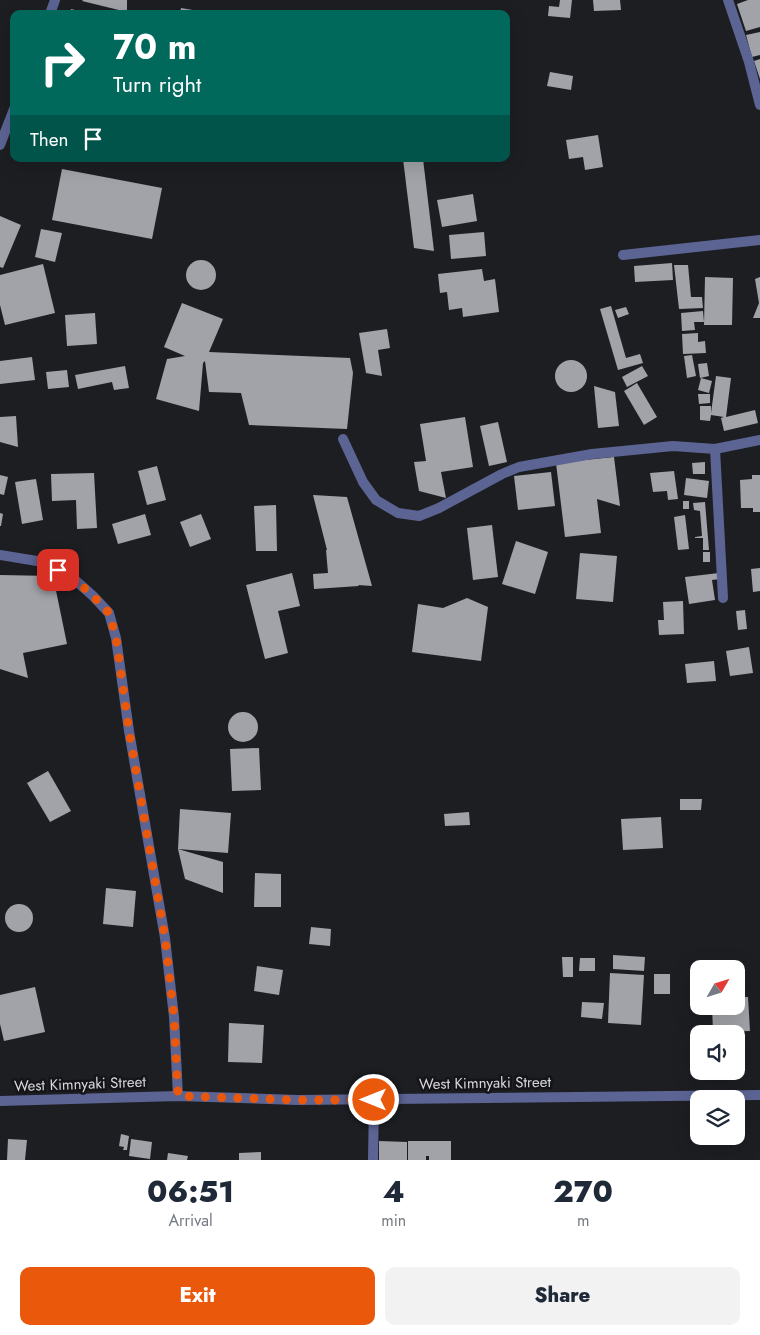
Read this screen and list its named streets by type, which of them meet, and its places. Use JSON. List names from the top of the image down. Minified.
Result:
{"streets":{"street":["West Kimnyaki Street"]},"north":"top right","page":{"turn":["70 m","Turn right"],"then":"Then","eta":["06:51","Arrival","4","min","270","m"],"buttons":["Exit","Share"]}}
